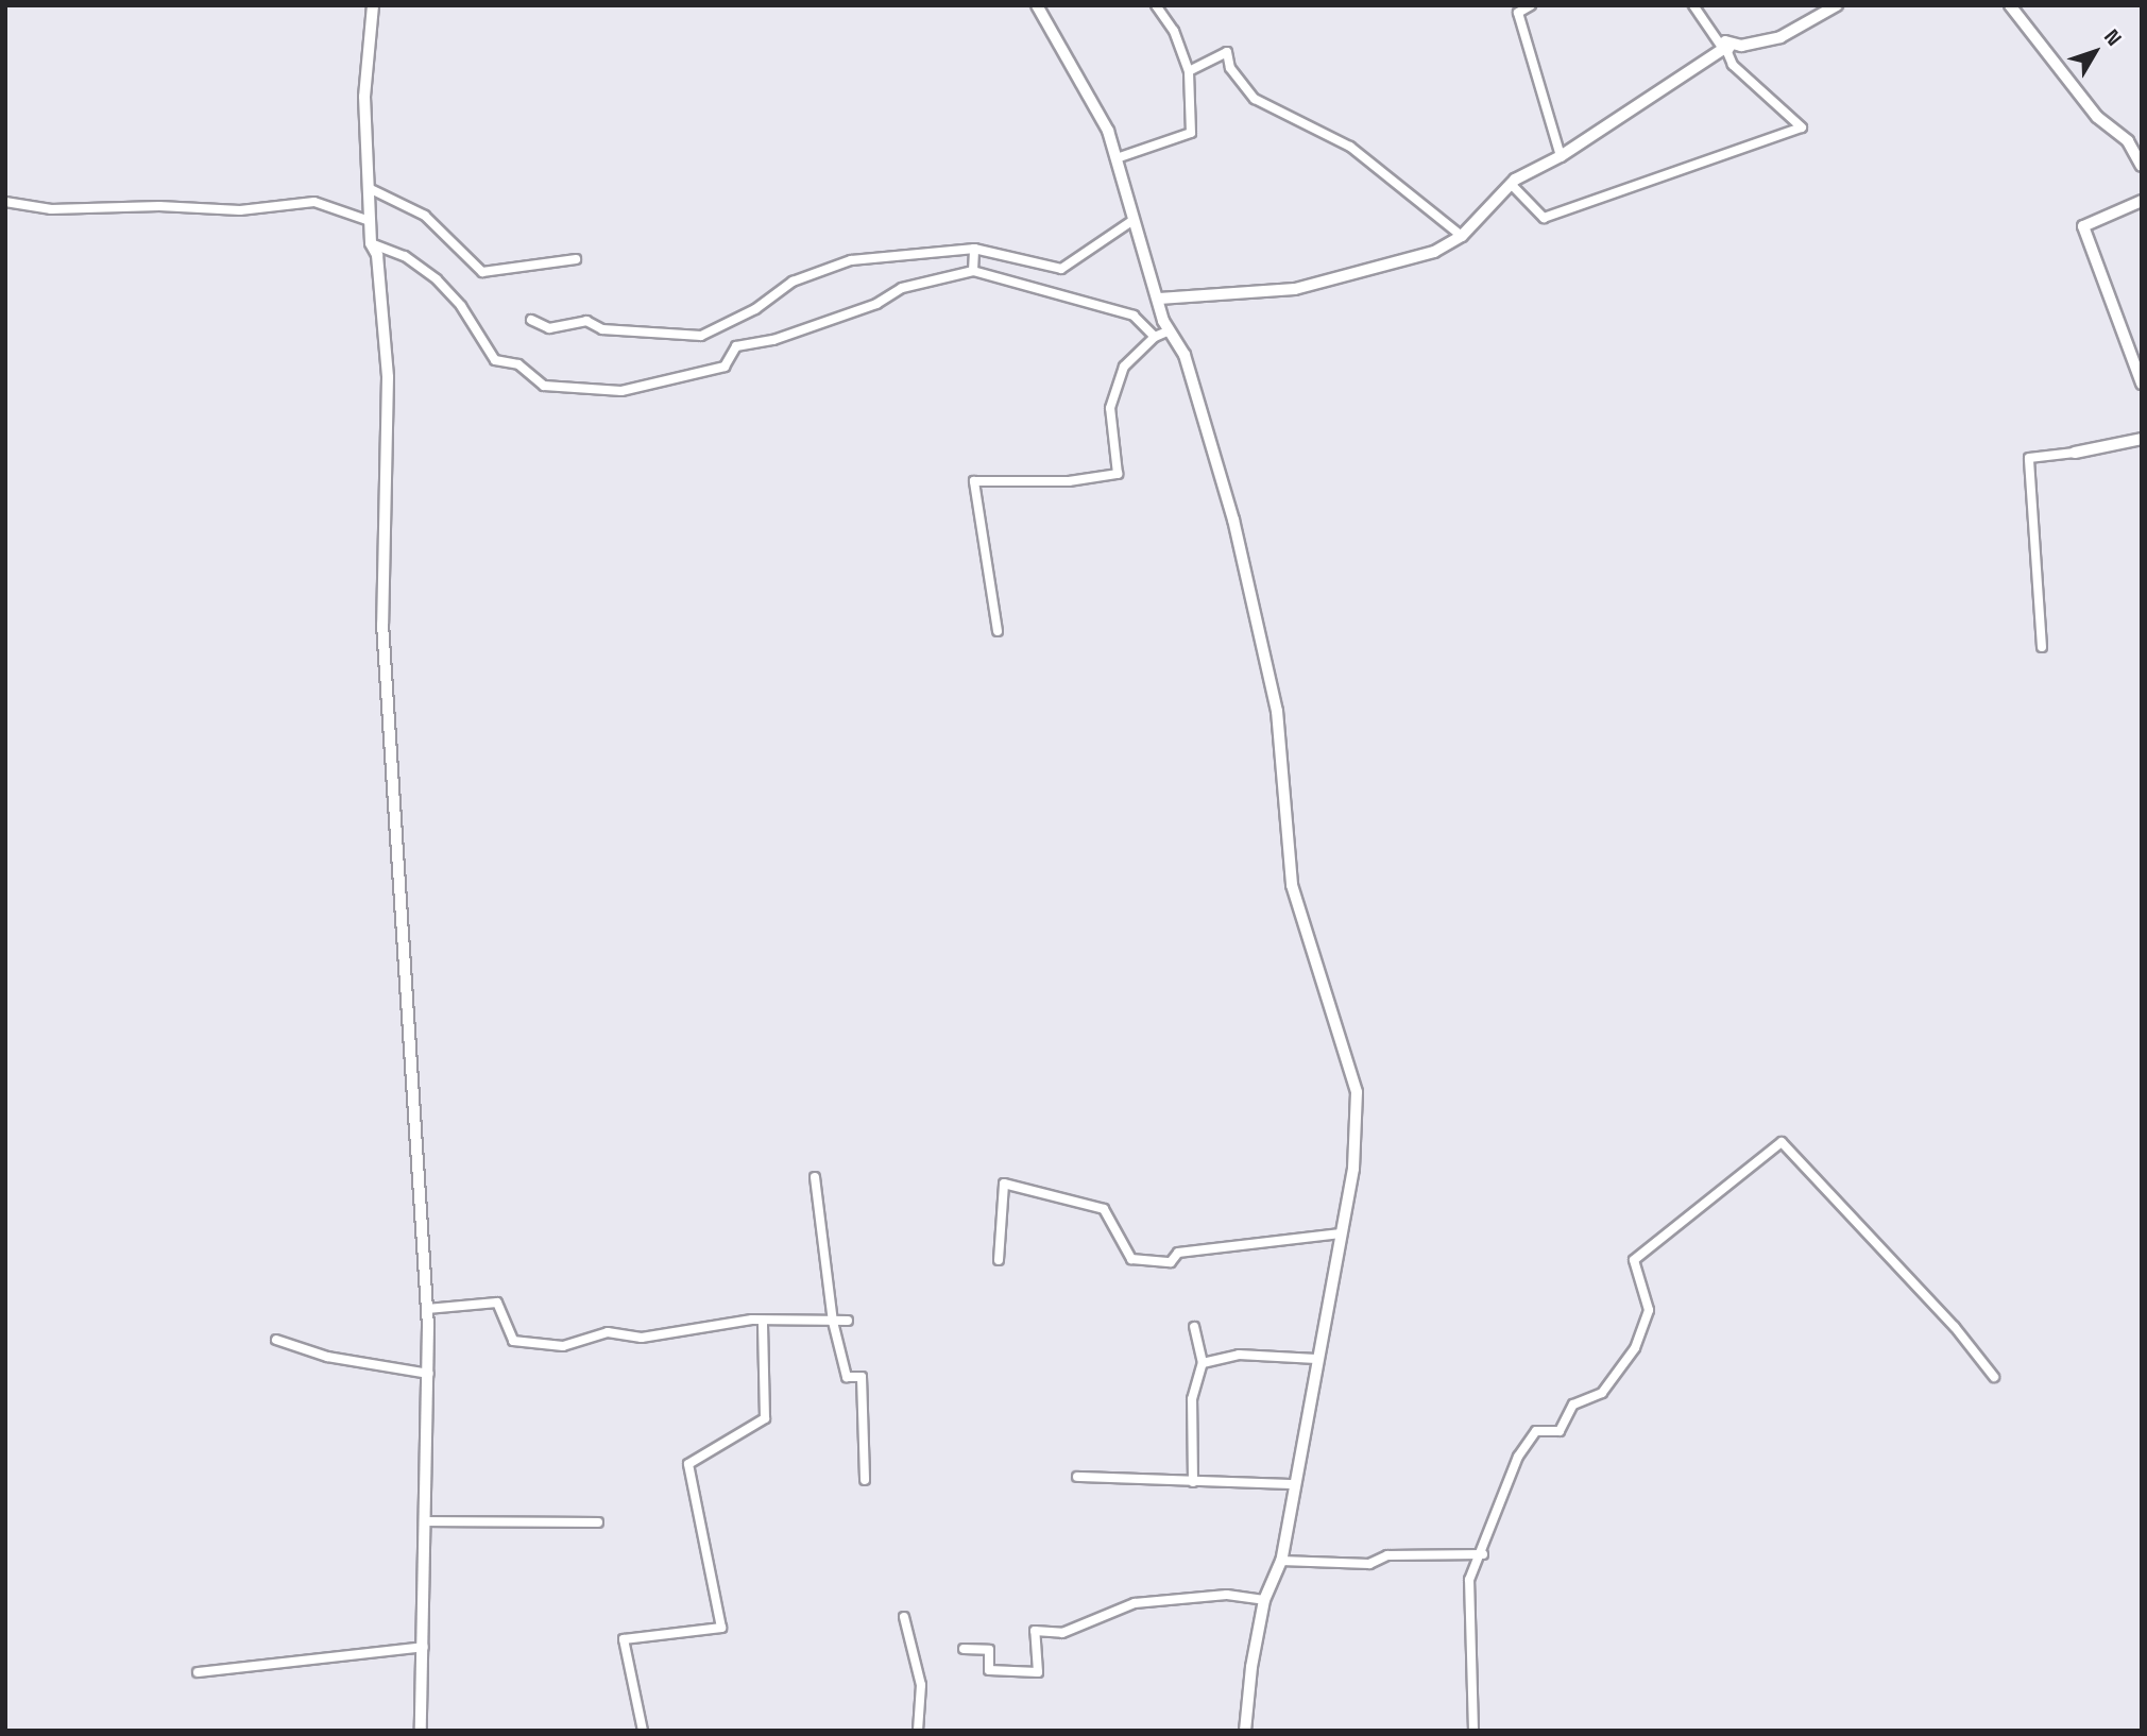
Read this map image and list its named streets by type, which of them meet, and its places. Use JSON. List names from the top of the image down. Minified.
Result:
{"north":"top right"}
